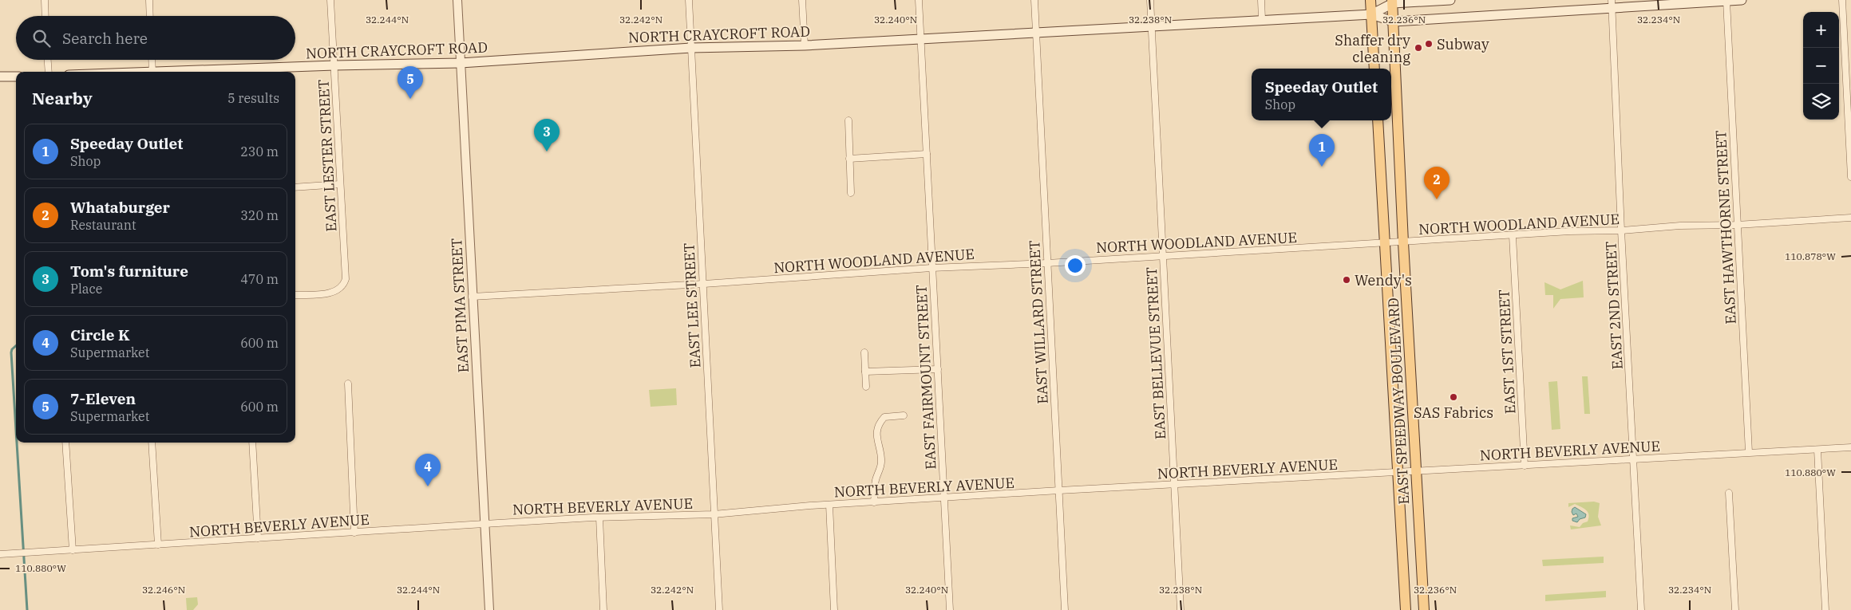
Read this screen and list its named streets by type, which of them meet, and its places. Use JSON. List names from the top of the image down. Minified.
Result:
{"streets":{"main road":["NORTH CRAYCROFT ROAD","EAST SPEEDWAY BOULEVARD"],"street":["EAST LESTER STREET","NORTH WOODLAND AVENUE","EAST HAWTHORNE STREET","EAST PIMA STREET","EAST LEE STREET","EAST 2ND STREET","EAST WILLARD STREET","EAST 1ST STREET","EAST BELLEVUE STREET","EAST FAIRMOUNT STREET","NORTH BEVERLY AVENUE"]},"crossings":[["NORTH CRAYCROFT ROAD","EAST LESTER STREET"],["NORTH CRAYCROFT ROAD","EAST HAWTHORNE STREET"],["NORTH CRAYCROFT ROAD","EAST PIMA STREET"],["NORTH CRAYCROFT ROAD","EAST LEE STREET"],["NORTH CRAYCROFT ROAD","EAST 2ND STREET"],["NORTH CRAYCROFT ROAD","EAST WILLARD STREET"],["NORTH CRAYCROFT ROAD","EAST BELLEVUE STREET"],["NORTH CRAYCROFT ROAD","EAST FAIRMOUNT STREET"],["NORTH CRAYCROFT ROAD","EAST SPEEDWAY BOULEVARD"],["NORTH WOODLAND AVENUE","EAST HAWTHORNE STREET"],["NORTH WOODLAND AVENUE","EAST PIMA STREET"],["NORTH WOODLAND AVENUE","EAST LEE STREET"],["NORTH WOODLAND AVENUE","EAST 2ND STREET"],["NORTH WOODLAND AVENUE","EAST WILLARD STREET"],["NORTH WOODLAND AVENUE","EAST 1ST STREET"],["NORTH WOODLAND AVENUE","EAST BELLEVUE STREET"],["NORTH WOODLAND AVENUE","EAST FAIRMOUNT STREET"],["NORTH WOODLAND AVENUE","EAST SPEEDWAY BOULEVARD"],["EAST HAWTHORNE STREET","NORTH BEVERLY AVENUE"],["EAST PIMA STREET","NORTH BEVERLY AVENUE"],["EAST LEE STREET","NORTH BEVERLY AVENUE"],["EAST 2ND STREET","NORTH BEVERLY AVENUE"],["EAST WILLARD STREET","NORTH BEVERLY AVENUE"],["EAST 1ST STREET","NORTH BEVERLY AVENUE"],["EAST BELLEVUE STREET","NORTH BEVERLY AVENUE"],["EAST FAIRMOUNT STREET","NORTH BEVERLY AVENUE"],["EAST SPEEDWAY BOULEVARD","NORTH BEVERLY AVENUE"]],"places":["Subway","Shaffer dry cleaning","Wendy's","SAS Fabrics"],"page":{"map_buttons":["+","−"],"search":"Search here","pins":["5","3","1","2","4"],"popup":["Speeday Outlet","Shop"],"heading":["Nearby","5 results"],"list":[{"mark":"1","name":"Speeday Outlet","note":"Shop","value":"230 m"},{"mark":"2","name":"Whataburger","note":"Restaurant","value":"320 m"},{"mark":"3","name":"Tom's furniture","note":"Place","value":"470 m"},{"mark":"4","name":"Circle K","note":"Supermarket","value":"600 m"},{"mark":"5","name":"7-Eleven","note":"Supermarket","value":"600 m"}]},"coordinates":["32.244°N","32.242°N","32.240°N","32.238°N","32.236°N","32.234°N","110.878°W","110.880°W","32.246°N"]}
